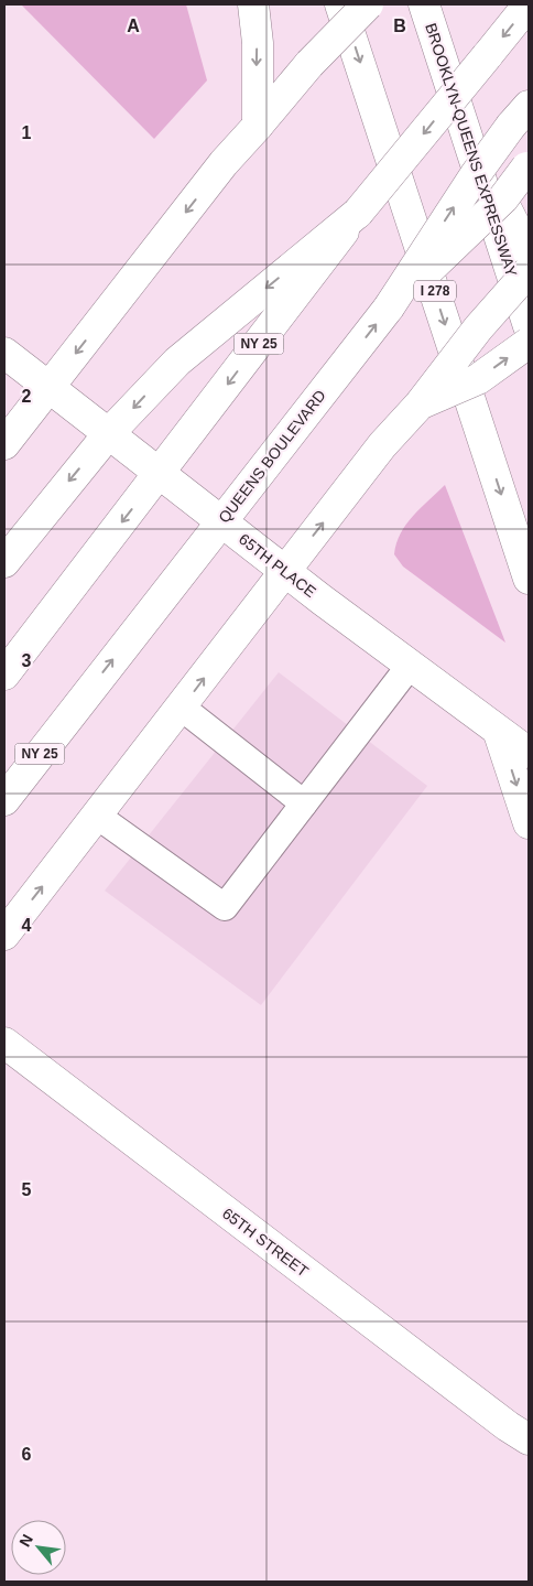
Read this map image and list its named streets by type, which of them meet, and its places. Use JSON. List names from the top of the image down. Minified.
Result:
{"streets":{"main road":["BROOKLYN-QUEENS EXPRESSWAY","I 278","NY 25","QUEENS BOULEVARD","65TH PLACE","65TH STREET"]},"crossings":[["NY 25","65TH PLACE"],["QUEENS BOULEVARD","65TH PLACE"]],"north":"top left","grid":{"columns":["A","B"],"rows":["1","2","3","4","5","6"]}}
